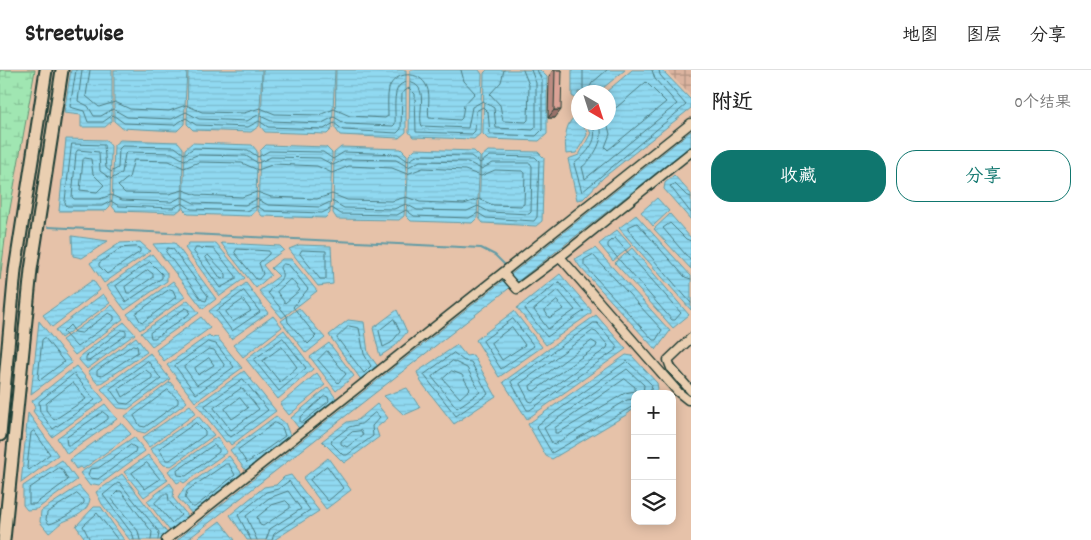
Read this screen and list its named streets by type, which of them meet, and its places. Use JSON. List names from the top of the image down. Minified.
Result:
{"north":"bottom right","page":{"header":"Streetwise","nav":["地图","图层","分享"],"heading":["附近","0个结果"],"buttons":["收藏","分享"],"map_buttons":["+","−"]}}
